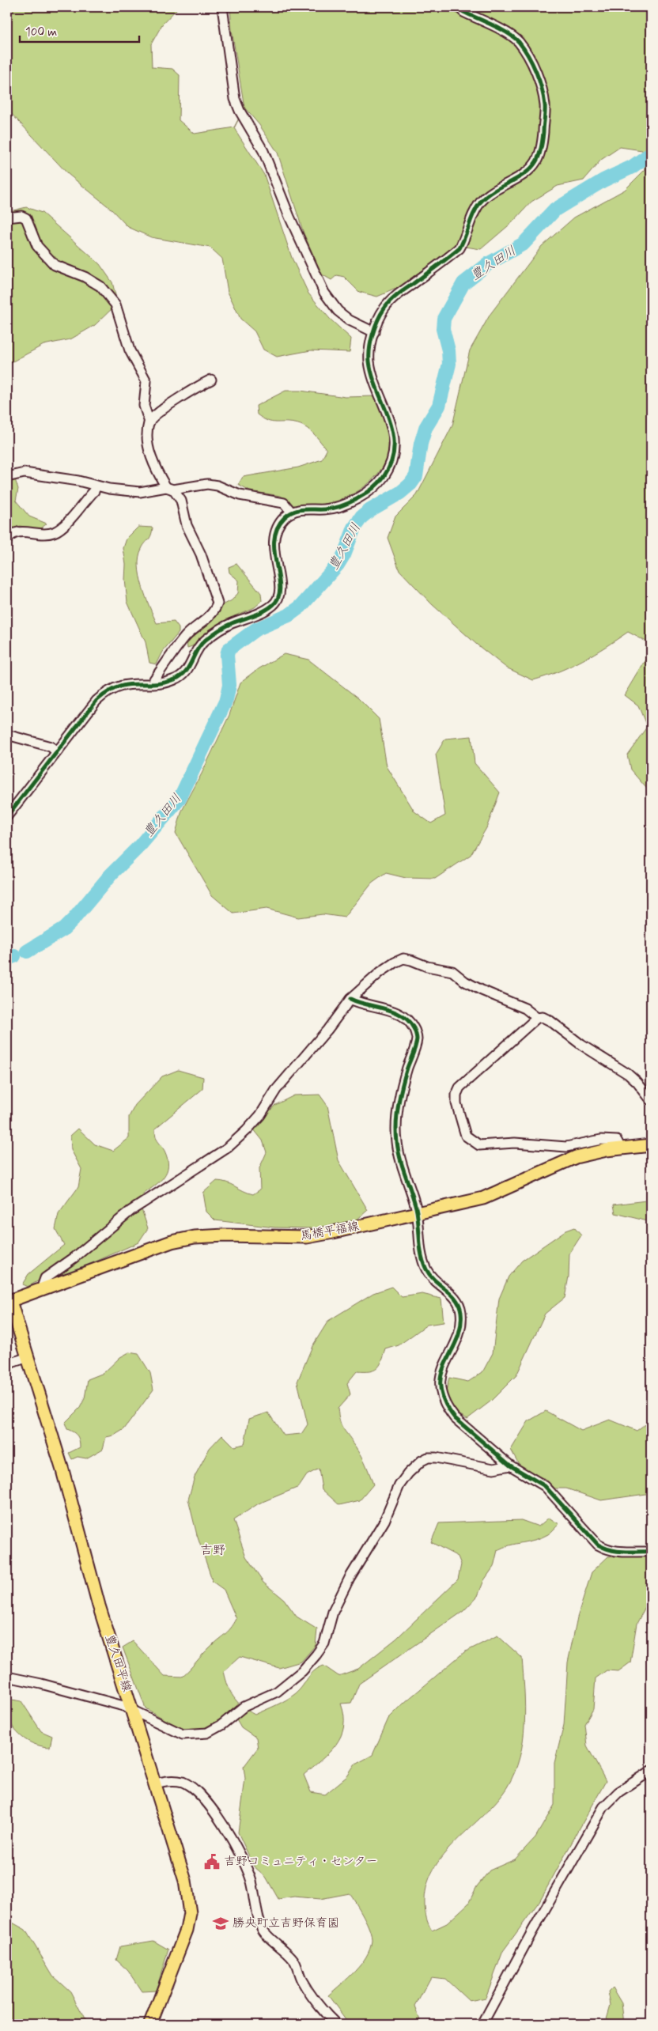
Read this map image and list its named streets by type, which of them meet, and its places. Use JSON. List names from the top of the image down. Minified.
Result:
{"streets":{"main road":["馬橋平福線","豊久田平線"]},"crossings":[["馬橋平福線","豊久田平線"]],"districts":["吉野"],"water":["豊久田川"],"places":{"public building":["吉野コミュニティ・センター"],"school or university":["勝央町立吉野保育園"]},"scale_bar":"100 m"}
